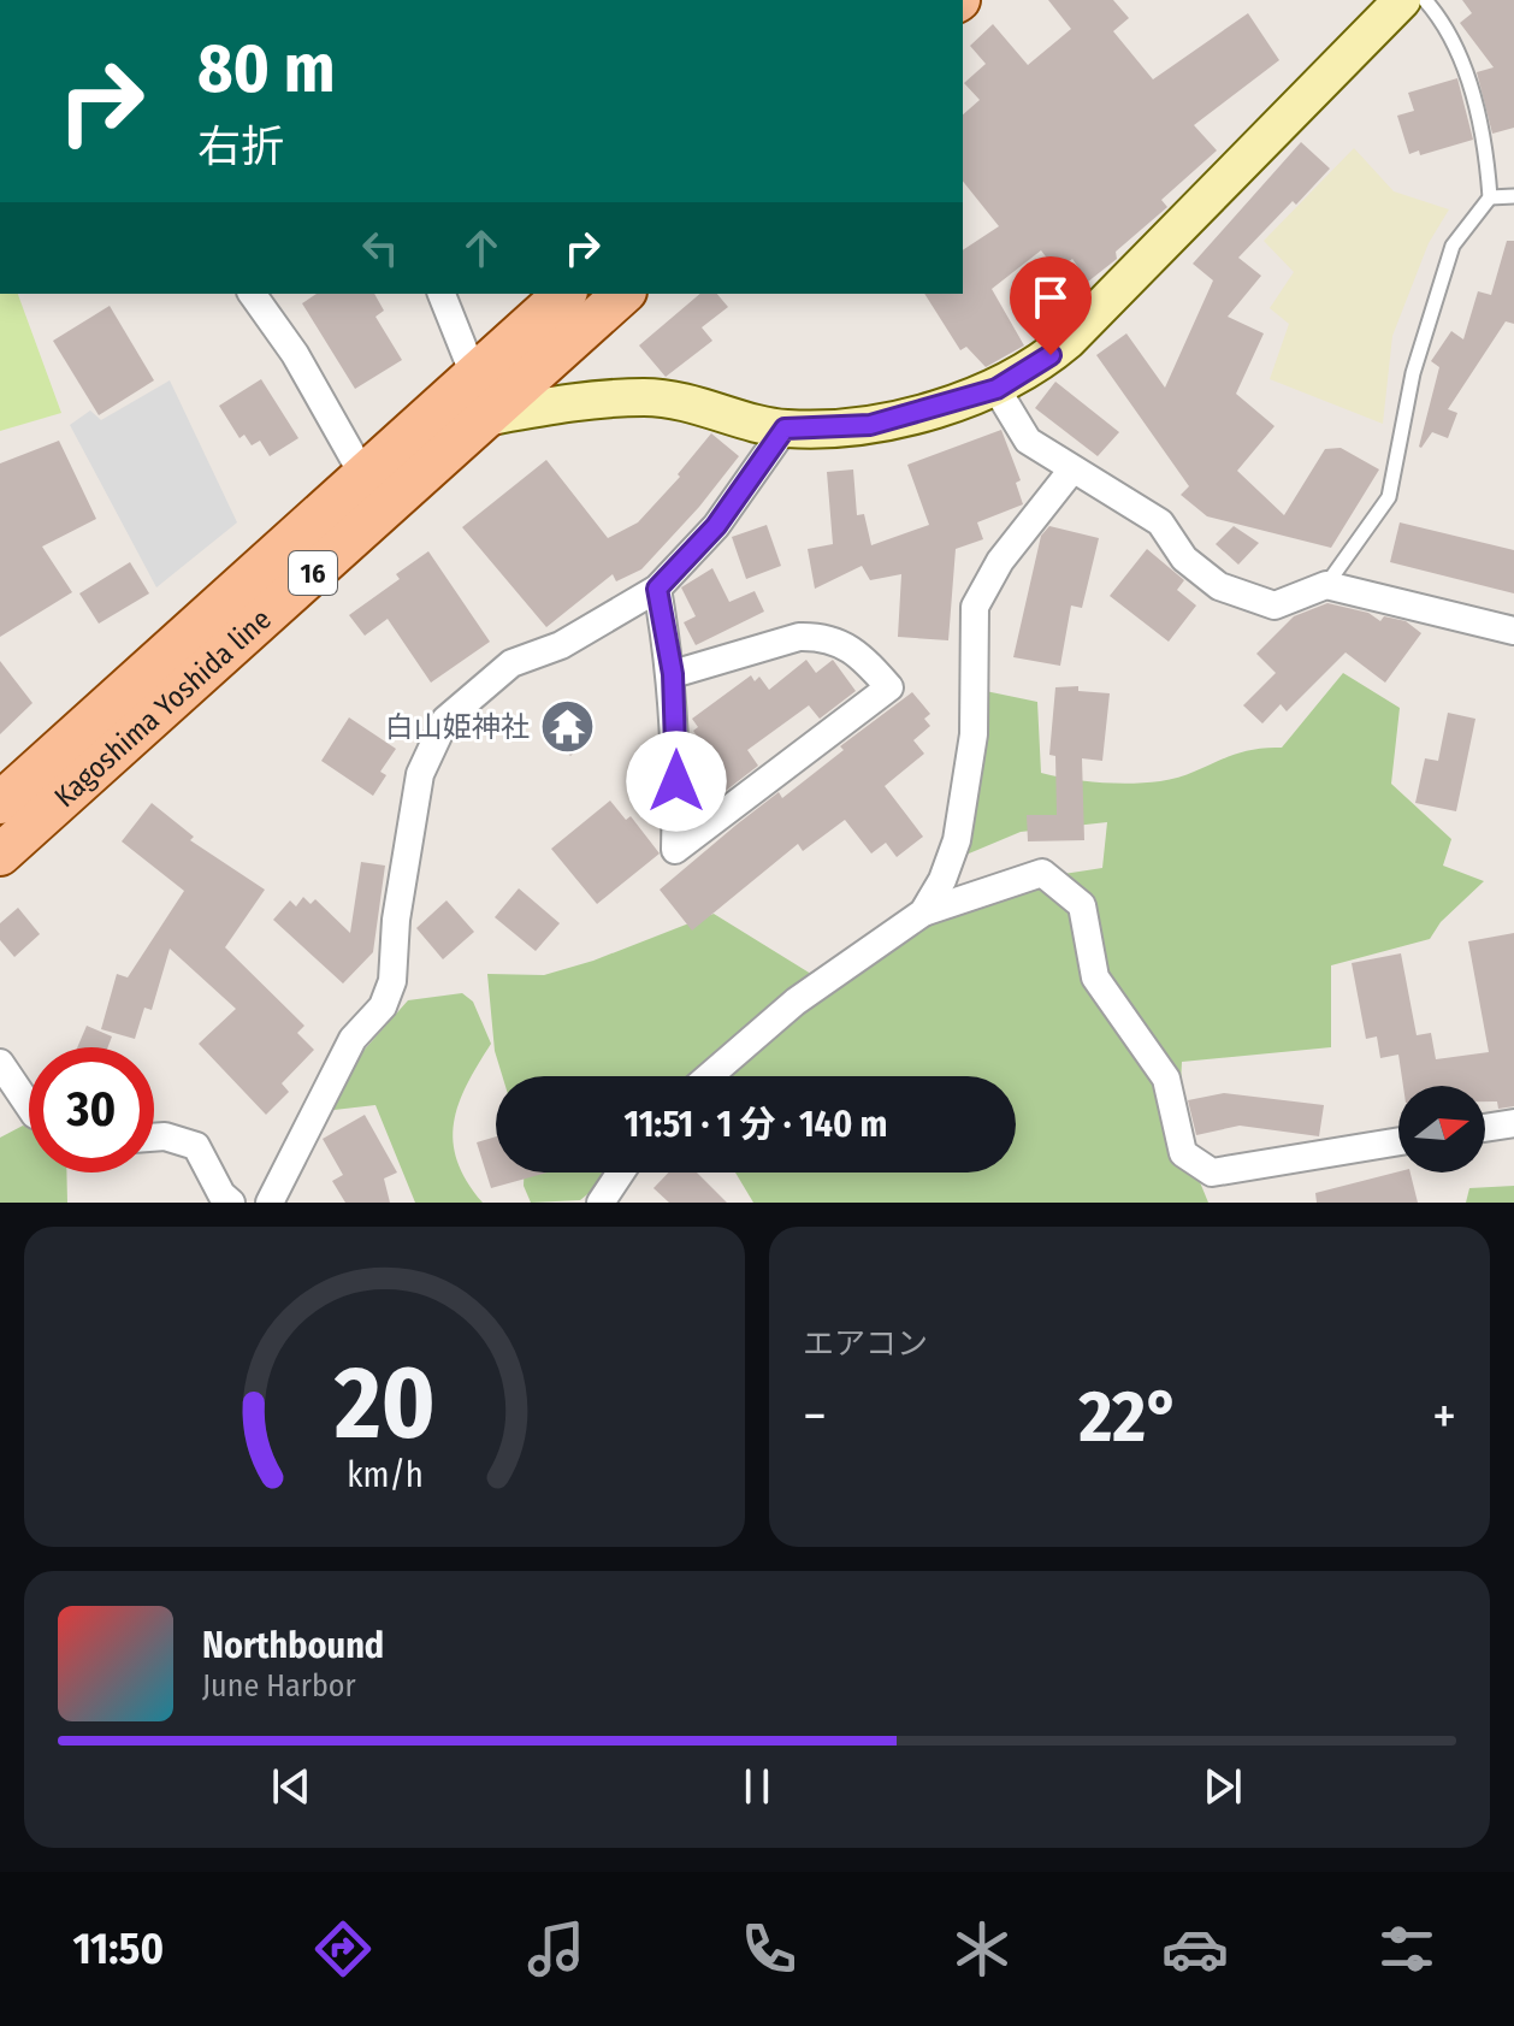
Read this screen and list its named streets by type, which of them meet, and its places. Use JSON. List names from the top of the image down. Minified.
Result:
{"streets":{"main road":["16","Kagoshima Yoshida line"]},"places":{"temple":["白山姫神社"]},"north":"right","page":{"turn":["80 m","右折"],"limit":"30","trip":"11:51 · 1 分 · 140 m","tile":"エアコン","heat":["−","22°","+"],"song":["Northbound","June Harbor"],"tabs":"11:50","gauge":["20","km/h"]}}
